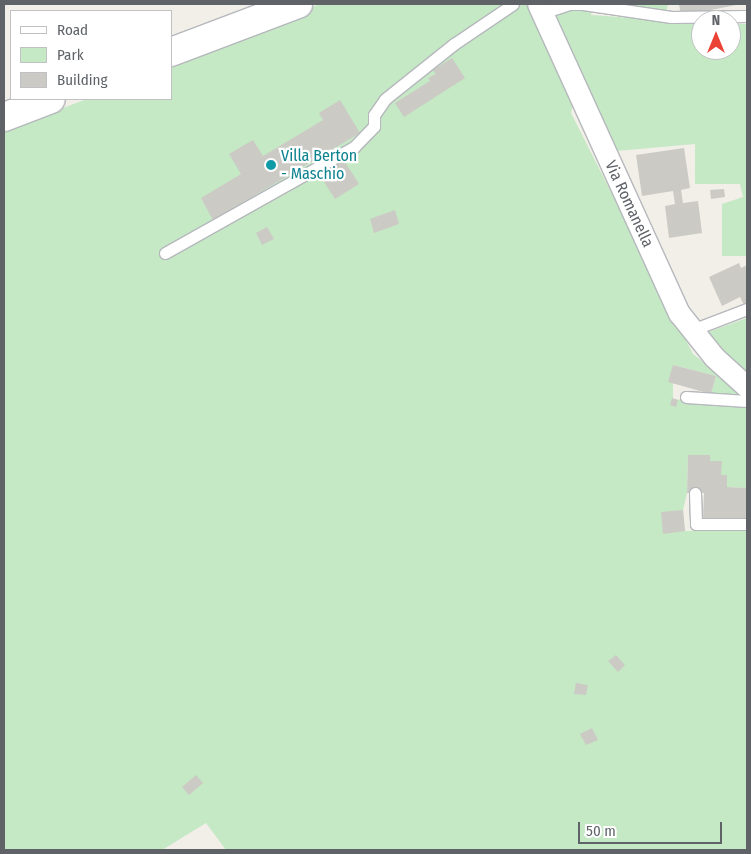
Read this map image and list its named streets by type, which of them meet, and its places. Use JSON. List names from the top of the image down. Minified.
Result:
{"streets":{"street":["Via Romanella"]},"places":["Villa Berton - Maschio"],"legend":["Road","Park","Building"],"scale_bar":"50 m","north":"top"}
